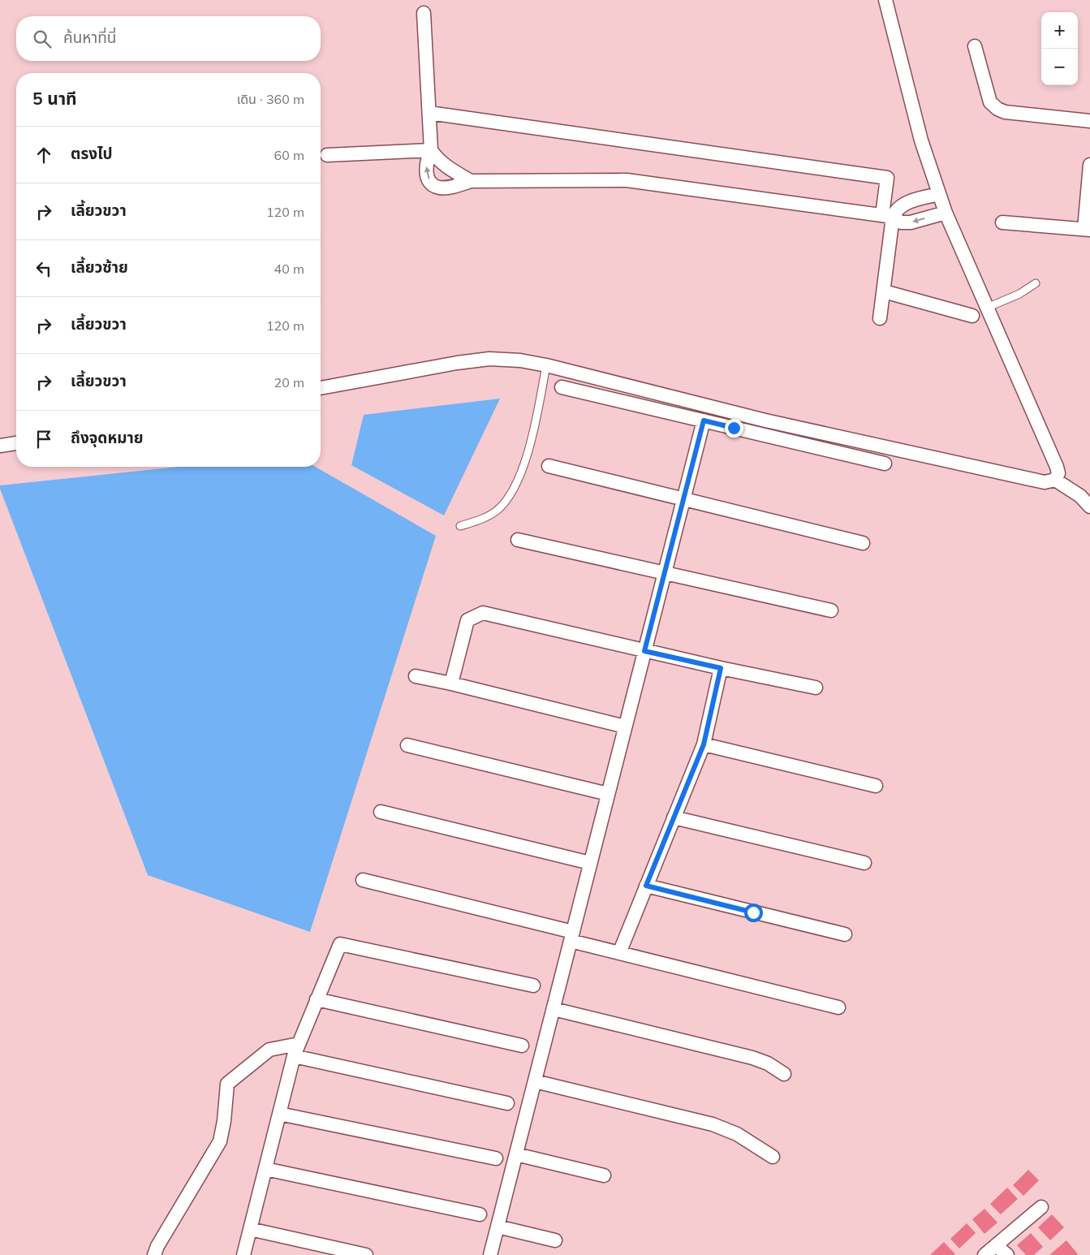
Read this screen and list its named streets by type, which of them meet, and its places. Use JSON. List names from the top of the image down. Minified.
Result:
{"page":{"map_buttons":["+","−"],"search":"ค้นหาที่นี่","heading":["5 นาที","เดิน · 360 m"],"list":[["ตรงไป","60 m"],["เลี้ยวขวา","120 m"],["เลี้ยวซ้าย","40 m"],["เลี้ยวขวา","120 m"],["เลี้ยวขวา","20 m"],"ถึงจุดหมาย"]}}
